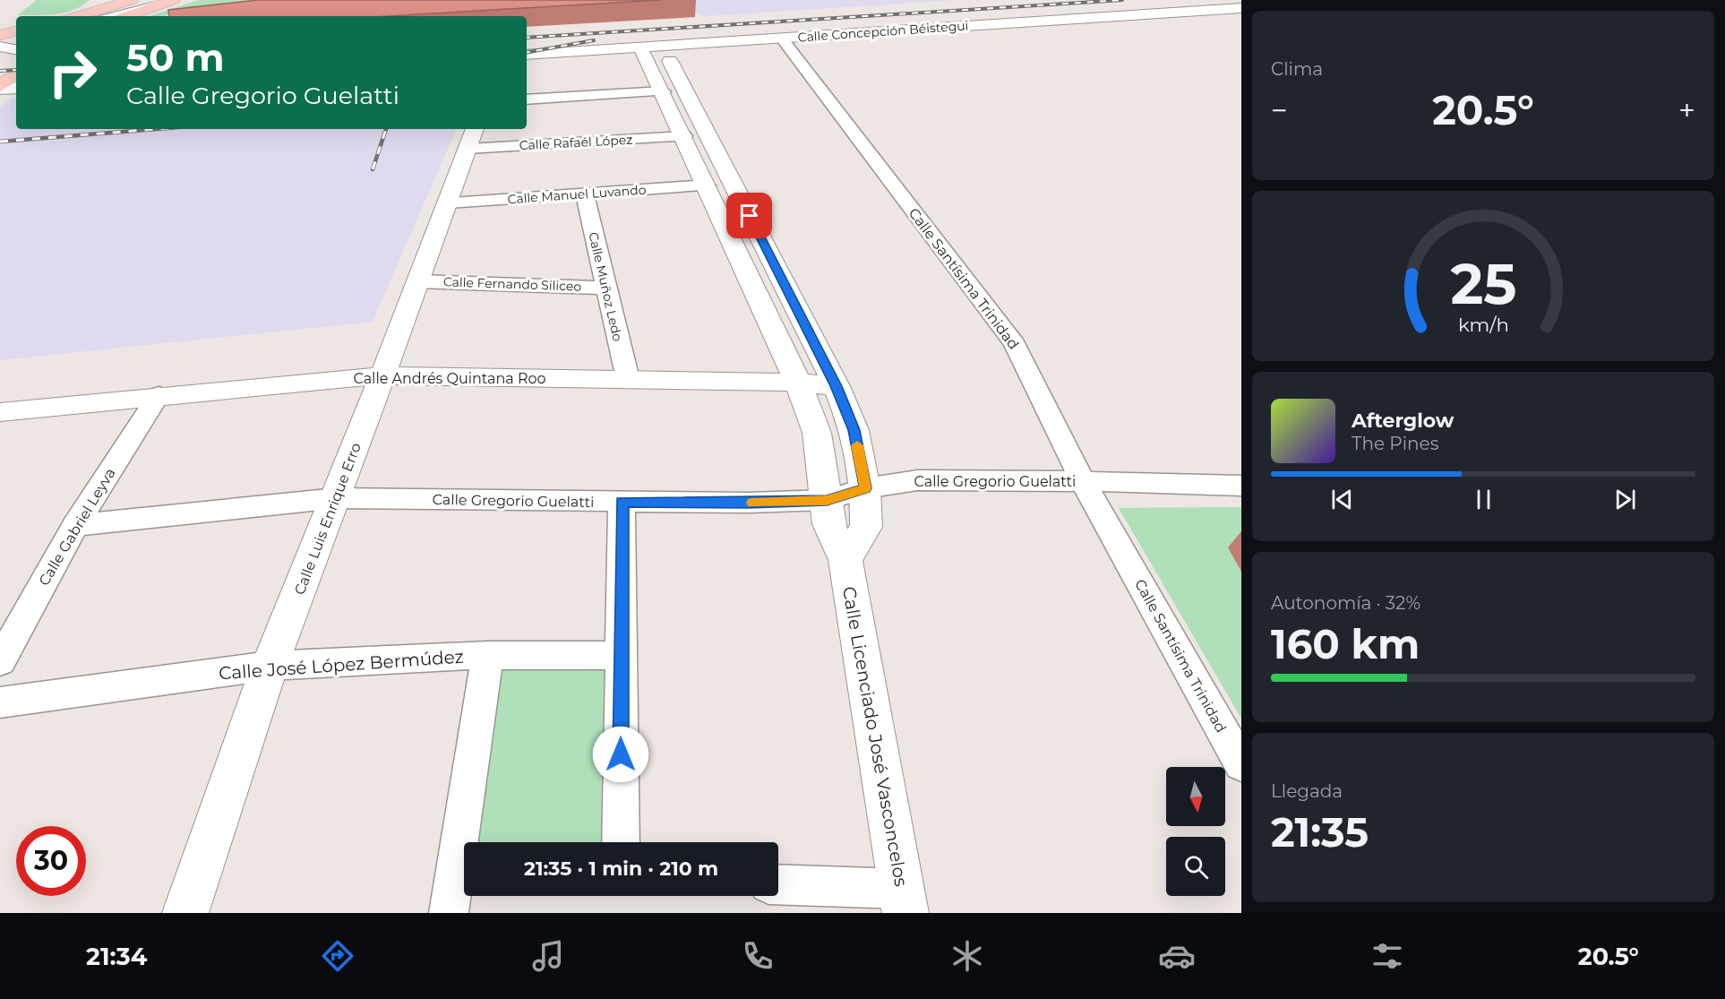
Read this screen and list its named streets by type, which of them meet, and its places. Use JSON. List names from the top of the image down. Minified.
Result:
{"streets":{"street":["Calle Concepción Béistegui","Calle Rafaél López","Calle Manuel Luvando","Calle Santísima Trinidad","Calle Fernando Siliceo","Calle Muñoz Ledo","Calle Andrés Quintana Roo","Calle Gregorio Guelatti","Calle Luis Enrique Erro","Calle Gabriel Leyva","Calle José López Bermúdez","Calle Licenciado José Vasconcelos"]},"crossings":[["Calle Concepción Béistegui","Calle Santísima Trinidad"],["Calle Concepción Béistegui","Calle Licenciado José Vasconcelos"],["Calle Rafaél López","Calle Luis Enrique Erro"],["Calle Rafaél López","Calle Licenciado José Vasconcelos"],["Calle Manuel Luvando","Calle Muñoz Ledo"],["Calle Manuel Luvando","Calle Luis Enrique Erro"],["Calle Manuel Luvando","Calle Licenciado José Vasconcelos"],["Calle Santísima Trinidad","Calle Gregorio Guelatti"],["Calle Fernando Siliceo","Calle Muñoz Ledo"],["Calle Fernando Siliceo","Calle Luis Enrique Erro"],["Calle Muñoz Ledo","Calle Andrés Quintana Roo"],["Calle Andrés Quintana Roo","Calle Luis Enrique Erro"],["Calle Andrés Quintana Roo","Calle Gabriel Leyva"],["Calle Andrés Quintana Roo","Calle Licenciado José Vasconcelos"],["Calle Gregorio Guelatti","Calle Luis Enrique Erro"],["Calle Gregorio Guelatti","Calle Gabriel Leyva"],["Calle Gregorio Guelatti","Calle Licenciado José Vasconcelos"],["Calle Luis Enrique Erro","Calle José López Bermúdez"]],"north":"bottom","page":{"tile":["Clima",["Autonomía · 32%","160 km"],["Llegada","21:35"]],"turn":["50 m","Calle Gregorio Guelatti"],"heat":["−","20.5°","+"],"song":["Afterglow","The Pines"],"limit":"30","trip":"21:35 · 1 min · 210 m","tabs":["21:34","20.5°"],"gauge":["25","km/h"]}}
